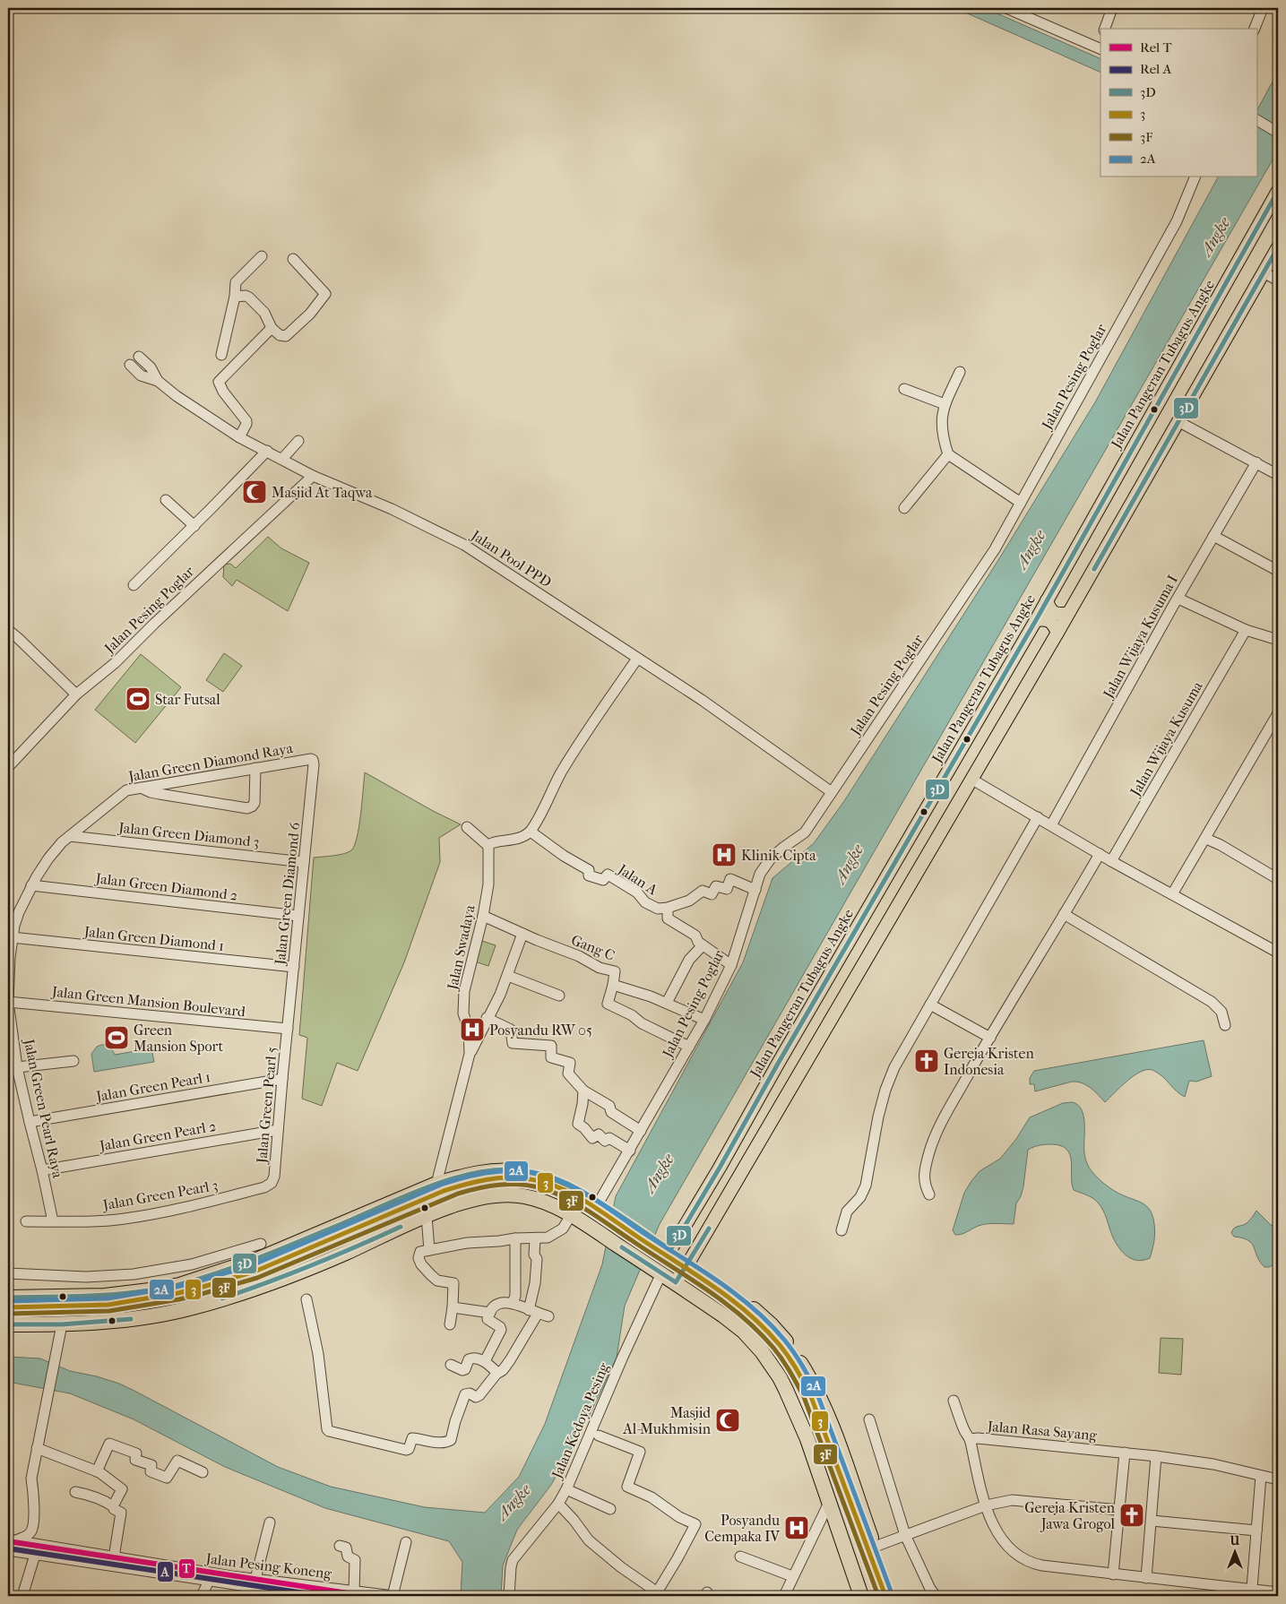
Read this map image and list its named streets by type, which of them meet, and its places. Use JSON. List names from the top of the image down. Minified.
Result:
{"streets":{"main road":["Jalan Pangeran Tubagus Angke"],"street":["Jalan Pesing Poglar","Jalan Pool PPD","Jalan Wijaya Kusuma I","Jalan Wijaya Kusuma","Jalan Green Diamond Raya","Jalan Green Diamond 3","Jalan A","Jalan Green Diamond 2","Jalan Green Diamond 6","Jalan Green Diamond 1","Jalan Swadaya","Gang C","Jalan Green Mansion Boulevard","Jalan Green Pearl 1","Jalan Green Pearl 5","Jalan Green Pearl Raya","Jalan Green Pearl 2","Jalan Green Pearl 3","Jalan Kedoya Pesing","Jalan Rasa Sayang","Jalan Pesing Koneng"]},"crossings":[["Jalan Pesing Poglar","Jalan Pool PPD"],["Jalan Pesing Poglar","Jalan A"],["Jalan Pesing Poglar","Gang C"],["Jalan Green Diamond Raya","Jalan Green Diamond 3"],["Jalan Green Diamond Raya","Jalan Green Diamond 2"],["Jalan Green Diamond Raya","Jalan Green Diamond 6"],["Jalan Green Diamond Raya","Jalan Green Diamond 1"],["Jalan Green Diamond Raya","Jalan Green Mansion Boulevard"],["Jalan Green Diamond Raya","Jalan Green Pearl Raya"],["Jalan Green Diamond 3","Jalan Green Diamond 6"],["Jalan Green Diamond 2","Jalan Green Diamond 6"],["Jalan Green Diamond 6","Jalan Green Diamond 1"],["Jalan Green Diamond 6","Jalan Green Mansion Boulevard"],["Jalan Green Diamond 6","Jalan Green Pearl 5"],["Jalan Swadaya","Gang C"],["Jalan Green Mansion Boulevard","Jalan Green Pearl 5"],["Jalan Green Mansion Boulevard","Jalan Green Pearl Raya"],["Jalan Green Pearl 1","Jalan Green Pearl 5"],["Jalan Green Pearl 1","Jalan Green Pearl Raya"],["Jalan Green Pearl 5","Jalan Green Pearl 2"],["Jalan Green Pearl 5","Jalan Green Pearl 3"],["Jalan Green Pearl Raya","Jalan Green Pearl 2"],["Jalan Green Pearl Raya","Jalan Green Pearl 3"]],"water":["Angke"],"places":{"mosque":["Masjid At Taqwa","Masjid Al-Mukhmisin"],"sports":["Star Futsal","Green Mansion Sport"],"hospital":["Klinik Cipta","Posyandu RW 05","Posyandu Cempaka IV"],"church":["Gereja Kristen Indonesia","Gereja Kristen Jawa Grogol"]},"lines":["transit line 3D","transit line 2A","transit line 3","transit line 3F","rail line T","rail line A"],"legend":["Rel T","Rel A","3D","3","3F","2A"],"north":"top"}
